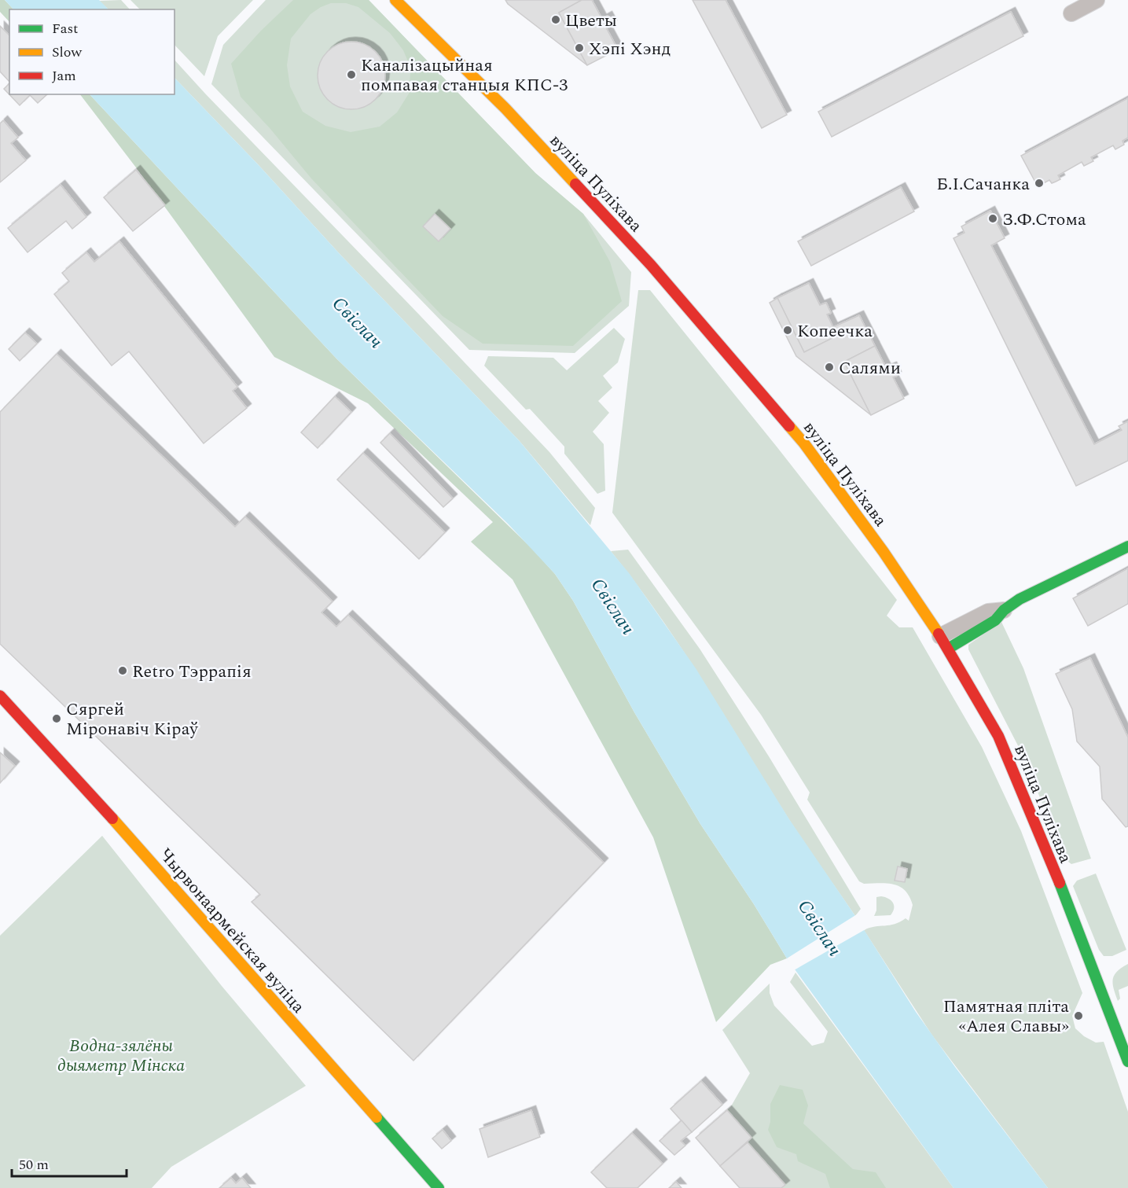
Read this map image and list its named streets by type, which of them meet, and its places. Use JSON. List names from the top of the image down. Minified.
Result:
{"streets":{"street":["вуліца Пуліхава","Чырвонаармейская вуліца"]},"water":["Свіслач"],"parks":["Водна-зялёны дыяметр Мінска"],"places":["Цветы","Хэпі Хэнд","Каналізацыйная помпавая станцыя КПС-3","Б.І.Сачанка","З.Ф.Стома","Копеечка","Салями","Retro Тэррапія","Сяргей Міронавіч Кіраў","Памятная пліта «Алея Славы»"],"legend":["Fast","Slow","Jam"],"scale_bar":"50 m"}
